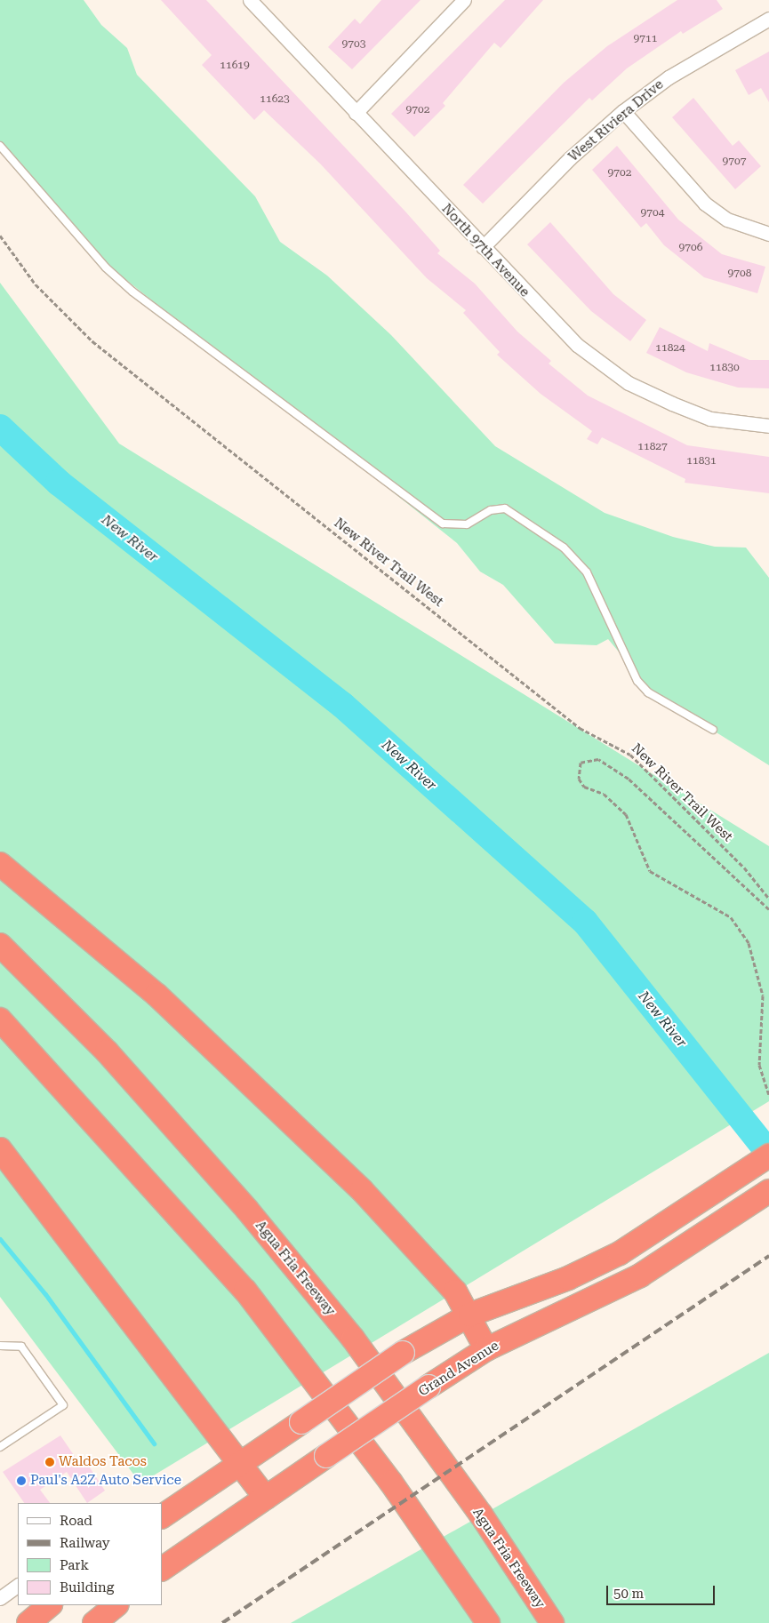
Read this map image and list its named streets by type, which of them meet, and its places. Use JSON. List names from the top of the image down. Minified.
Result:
{"streets":{"highway":["Agua Fria Freeway","Grand Avenue"],"street":["West Riviera Drive","North 97th Avenue"],"path":["New River Trail West"]},"crossings":[["West Riviera Drive","North 97th Avenue"]],"water":["New River"],"places":["Waldos Tacos","Paul's A2Z Auto Service"],"house_numbers":["9711","9703","11619","11623","9702","9707","9702","9704","9706","9708","11824","11830","11827","11831"],"legend":["Road","Railway","Park","Building"],"scale_bar":"50 m"}
